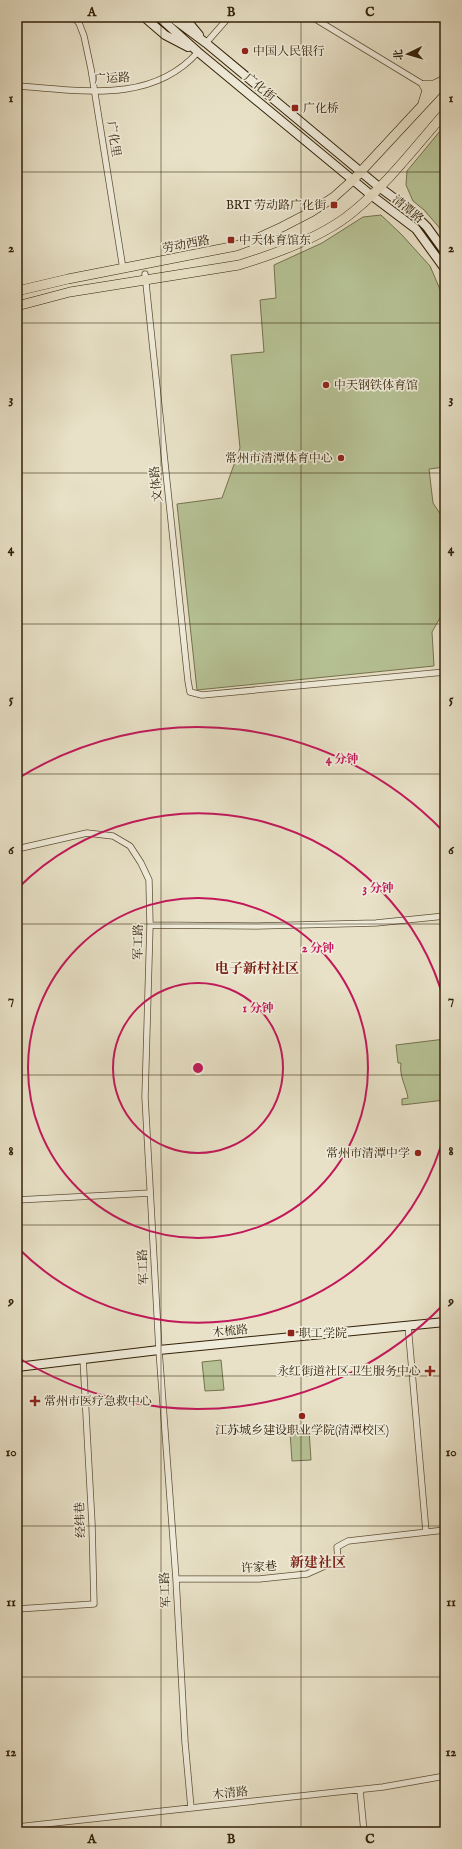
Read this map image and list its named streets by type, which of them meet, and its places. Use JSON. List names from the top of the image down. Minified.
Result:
{"streets":{"main road":["广化街","清潭路","劳动西路","木梳路"],"street":["广运路","广化里","文体路","军工路","经纬巷","许家巷","木清路"]},"crossings":[["广运路","广化街"],["广运路","广化里"],["广化街","清潭路"],["广化街","劳动西路"],["广化里","劳动西路"],["军工路","木梳路"],["军工路","许家巷"],["军工路","木清路"],["木梳路","经纬巷"]],"districts":["电子新村社区","新建社区"],"places":{"other":["中国人民银行","中天钢铁体育馆","常州市清潭体育中心","常州市清潭中学","江苏城乡建设职业学院(清潭校区)"],"transit":["广化桥","BRT 劳动路广化街","中天体育馆东","职工学院"],"health":["永红街道社区卫生服务中心","常州市医疗急救中心"]},"north":"left","grid":{"columns":["A","B","C"],"rows":["1","2","3","4","5","6","7","8","9","10","11","12"]},"rings":["4 分钟","3 分钟","2 分钟","1 分钟"]}
